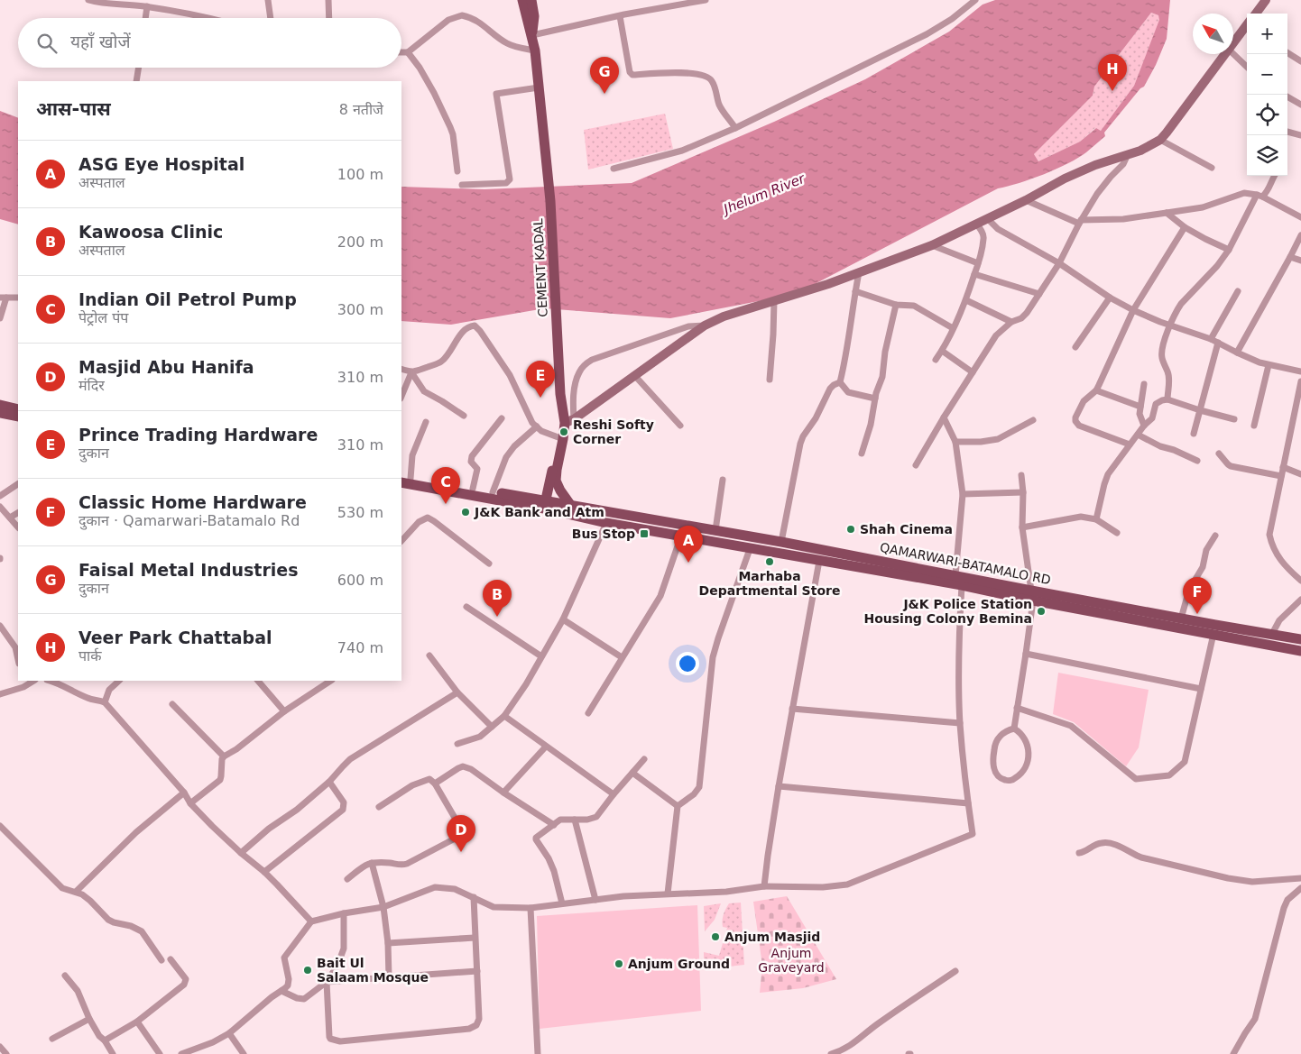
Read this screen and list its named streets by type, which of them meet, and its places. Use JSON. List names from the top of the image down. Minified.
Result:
{"streets":{"main road":["CEMENT KADAL","QAMARWARI-BATAMALO RD"]},"water":["Jhelum River"],"parks":["Anjum Graveyard"],"places":{"other":["Reshi Softy Corner","J&K Bank and Atm","Shah Cinema","Marhaba Departmental Store","J&K Police Station Housing Colony Bemina","Anjum Masjid","Anjum Ground","Bait Ul Salaam Mosque"],"transit":["Bus Stop"]},"north":"top left","page":{"map_buttons":["+","−"],"search":"यहाँ खोजें","pins":["H","G","E","C","A","F","B","D"],"heading":["आस-पास","8 नतीजे"],"list":[{"mark":"A","name":"ASG Eye Hospital","note":"अस्पताल","value":"100 m"},{"mark":"B","name":"Kawoosa Clinic","note":"अस्पताल","value":"200 m"},{"mark":"C","name":"Indian Oil Petrol Pump","note":"पेट्रोल पंप","value":"300 m"},{"mark":"D","name":"Masjid Abu Hanifa","note":"मंदिर","value":"310 m"},{"mark":"E","name":"Prince Trading Hardware","note":"दुकान","value":"310 m"},{"mark":"F","name":"Classic Home Hardware","note":"दुकान · Qamarwari-Batamalo Rd","value":"530 m"},{"mark":"G","name":"Faisal Metal Industries","note":"दुकान","value":"600 m"},{"mark":"H","name":"Veer Park Chattabal","note":"पार्क","value":"740 m"}]}}
